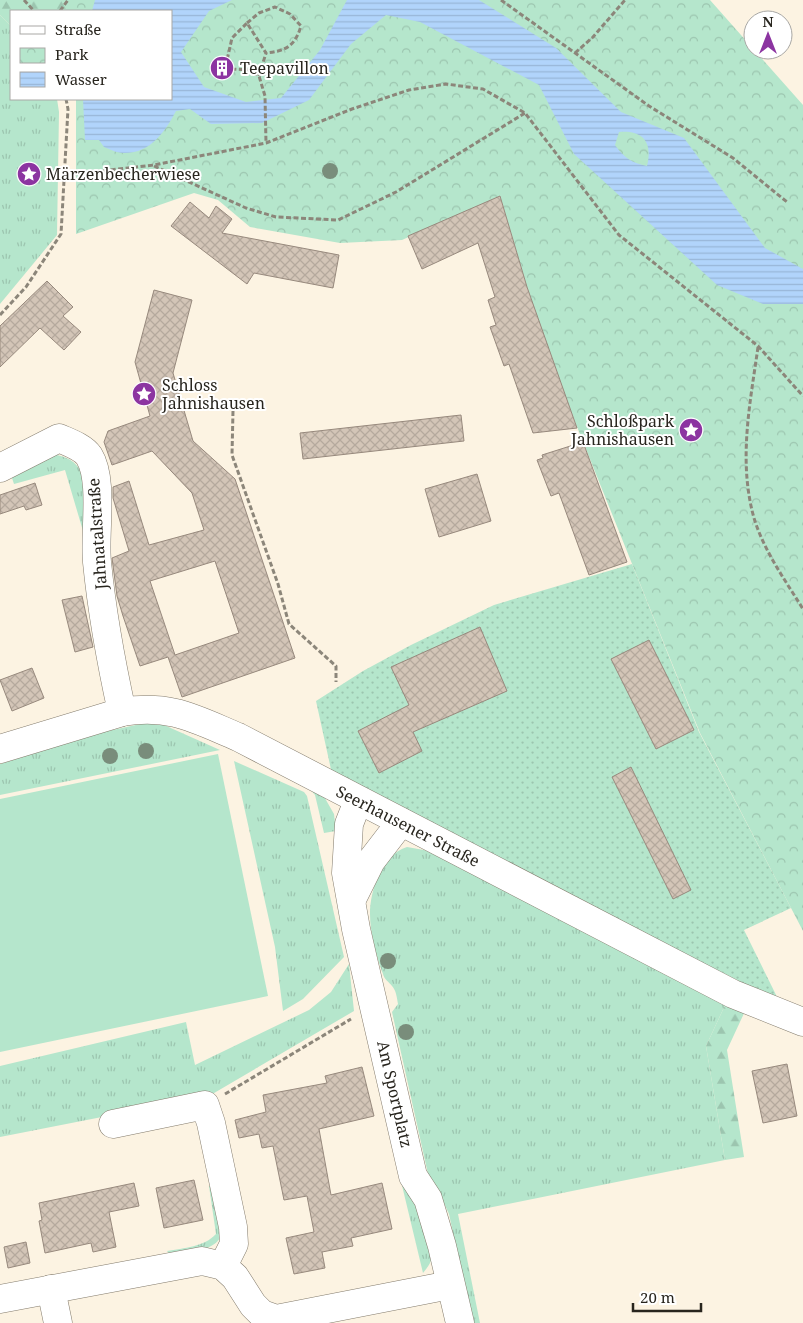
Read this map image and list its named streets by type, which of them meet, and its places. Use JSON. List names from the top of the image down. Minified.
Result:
{"streets":{"street":["Jahnatalstraße","Seerhausener Straße","Am Sportplatz"]},"crossings":[["Jahnatalstraße","Seerhausener Straße"],["Seerhausener Straße","Am Sportplatz"]],"places":{"building":["Teepavillon"],"place":["Märzenbecherwiese","Schloss Jahnishausen","Schloßpark Jahnishausen"]},"legend":["Straße","Park","Wasser"],"scale_bar":"20 m","north":"top"}
